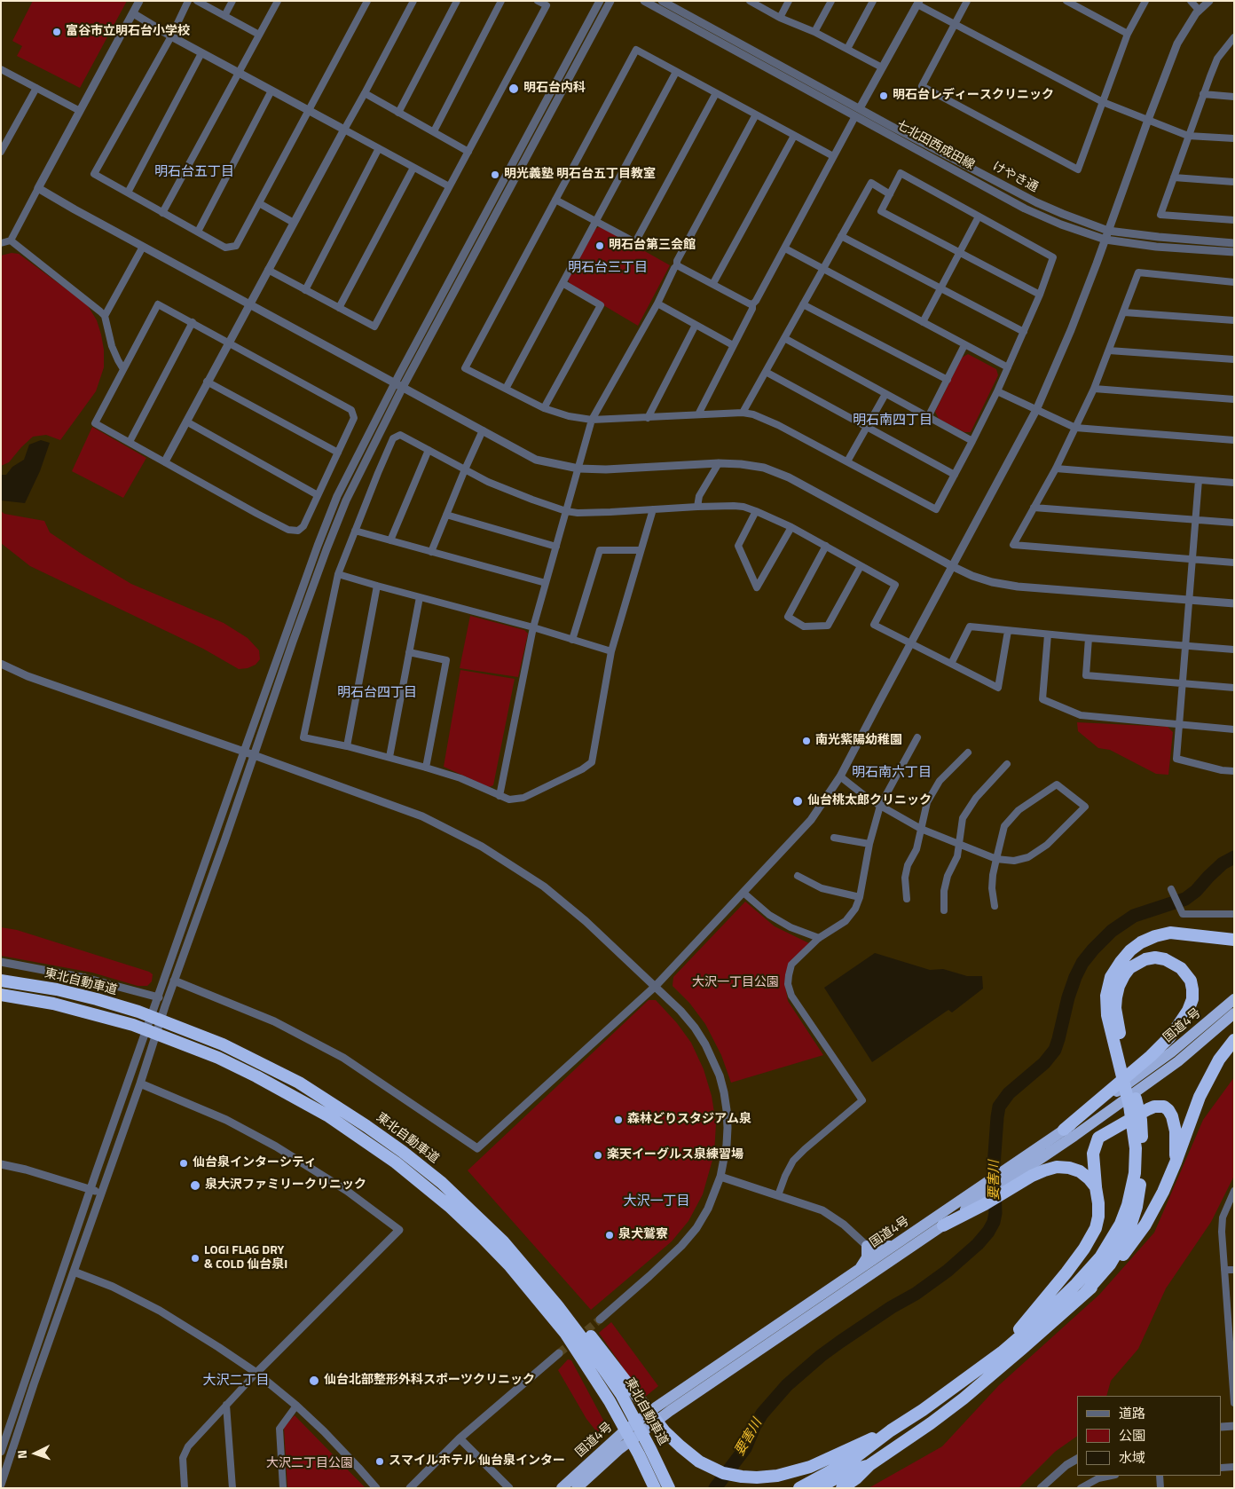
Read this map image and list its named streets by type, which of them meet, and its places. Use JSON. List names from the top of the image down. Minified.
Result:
{"streets":{"highway":["東北自動車道","国道4号"],"street":["七北田西成田線","けやき通"]},"districts":["明石台五丁目","明石台三丁目","明石南四丁目","明石台四丁目","明石南六丁目","大沢一丁目","大沢二丁目"],"water":["要害川"],"parks":["大沢一丁目公園","大沢二丁目公園"],"places":["富谷市立明石台小学校","明石台内科","明石台レディースクリニック","明光義塾 明石台五丁目教室","明石台第三会館","南光紫陽幼稚園","仙台桃太郎クリニック","森林どりスタジアム泉","楽天イーグルス泉練習場","仙台泉インターシティ","泉大沢ファミリークリニック","泉犬鷲寮","LOGI FLAG DRY & COLD 仙台泉I","仙台北部整形外科スポーツクリニック","スマイルホテル 仙台泉インター"],"legend":["道路","公園","水域"],"north":"left"}
